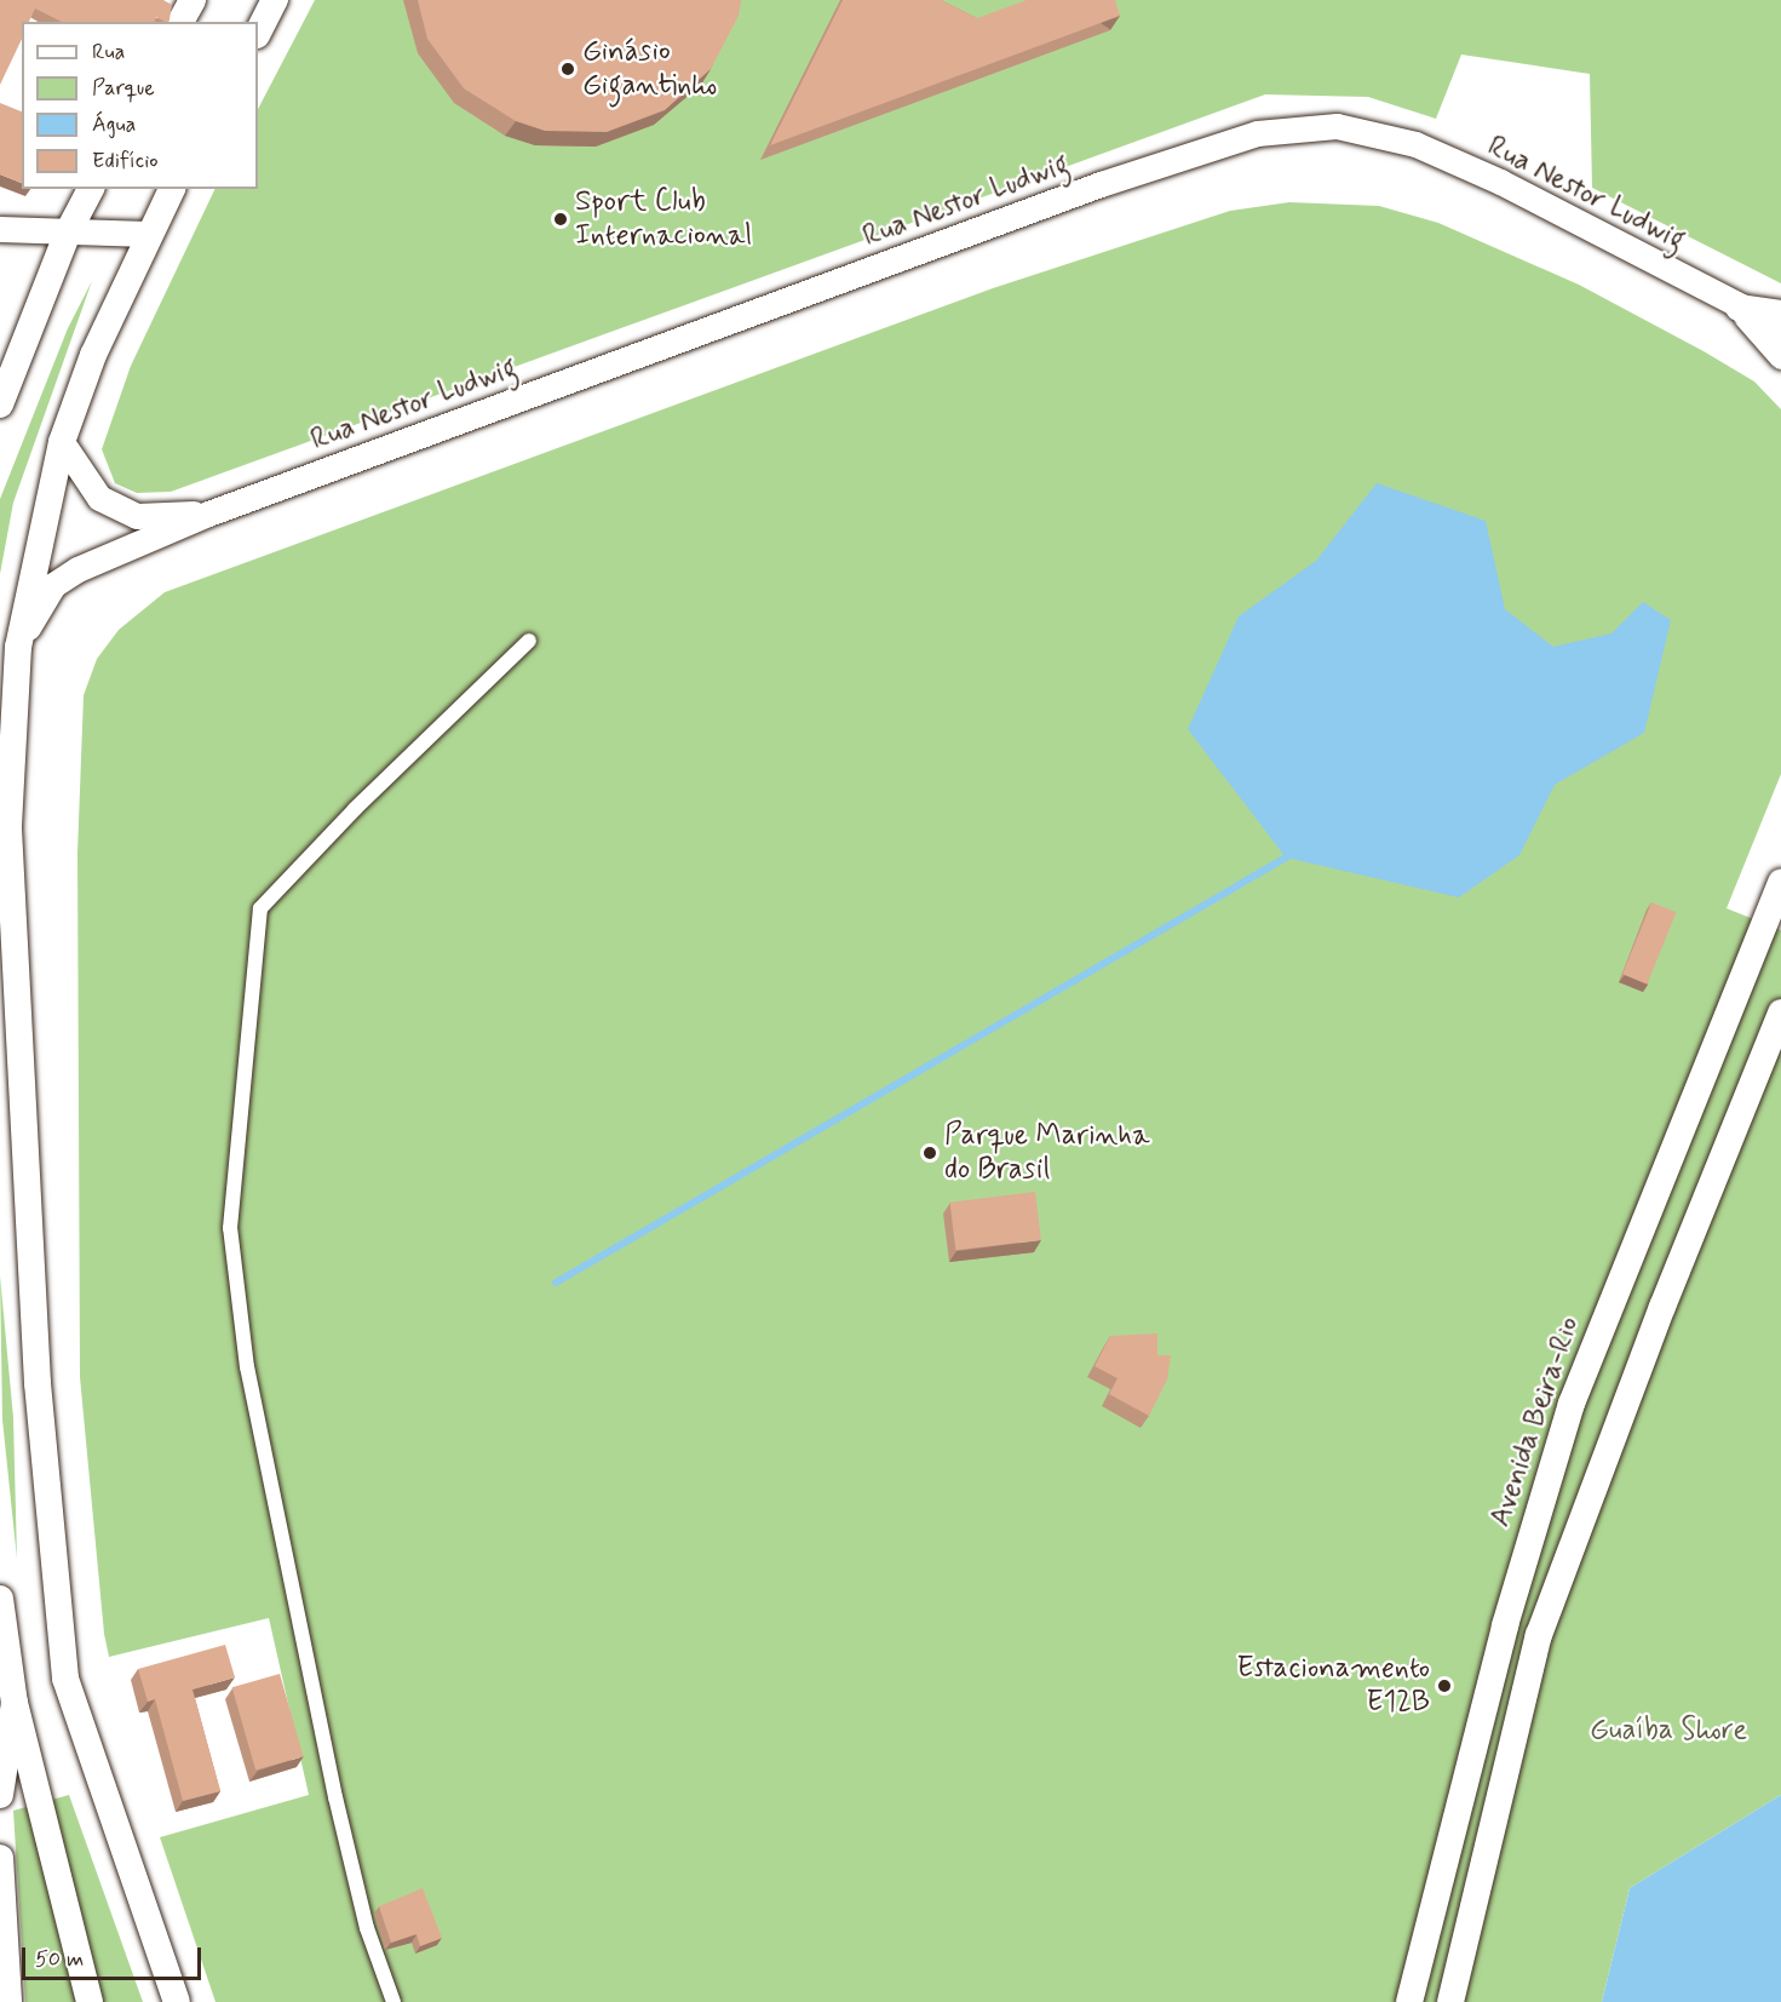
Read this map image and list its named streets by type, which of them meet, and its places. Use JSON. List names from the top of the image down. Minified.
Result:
{"streets":{"main road":["Avenida Beira-Rio"],"street":["Rua Nestor Ludwig"]},"parks":["Guaíba Shore"],"places":["Ginásio Gigantinho","Sport Club Internacional","Parque Marinha do Brasil","Estacionamento E12B"],"legend":["Rua","Parque","Água","Edifício"],"scale_bar":"50 m"}
